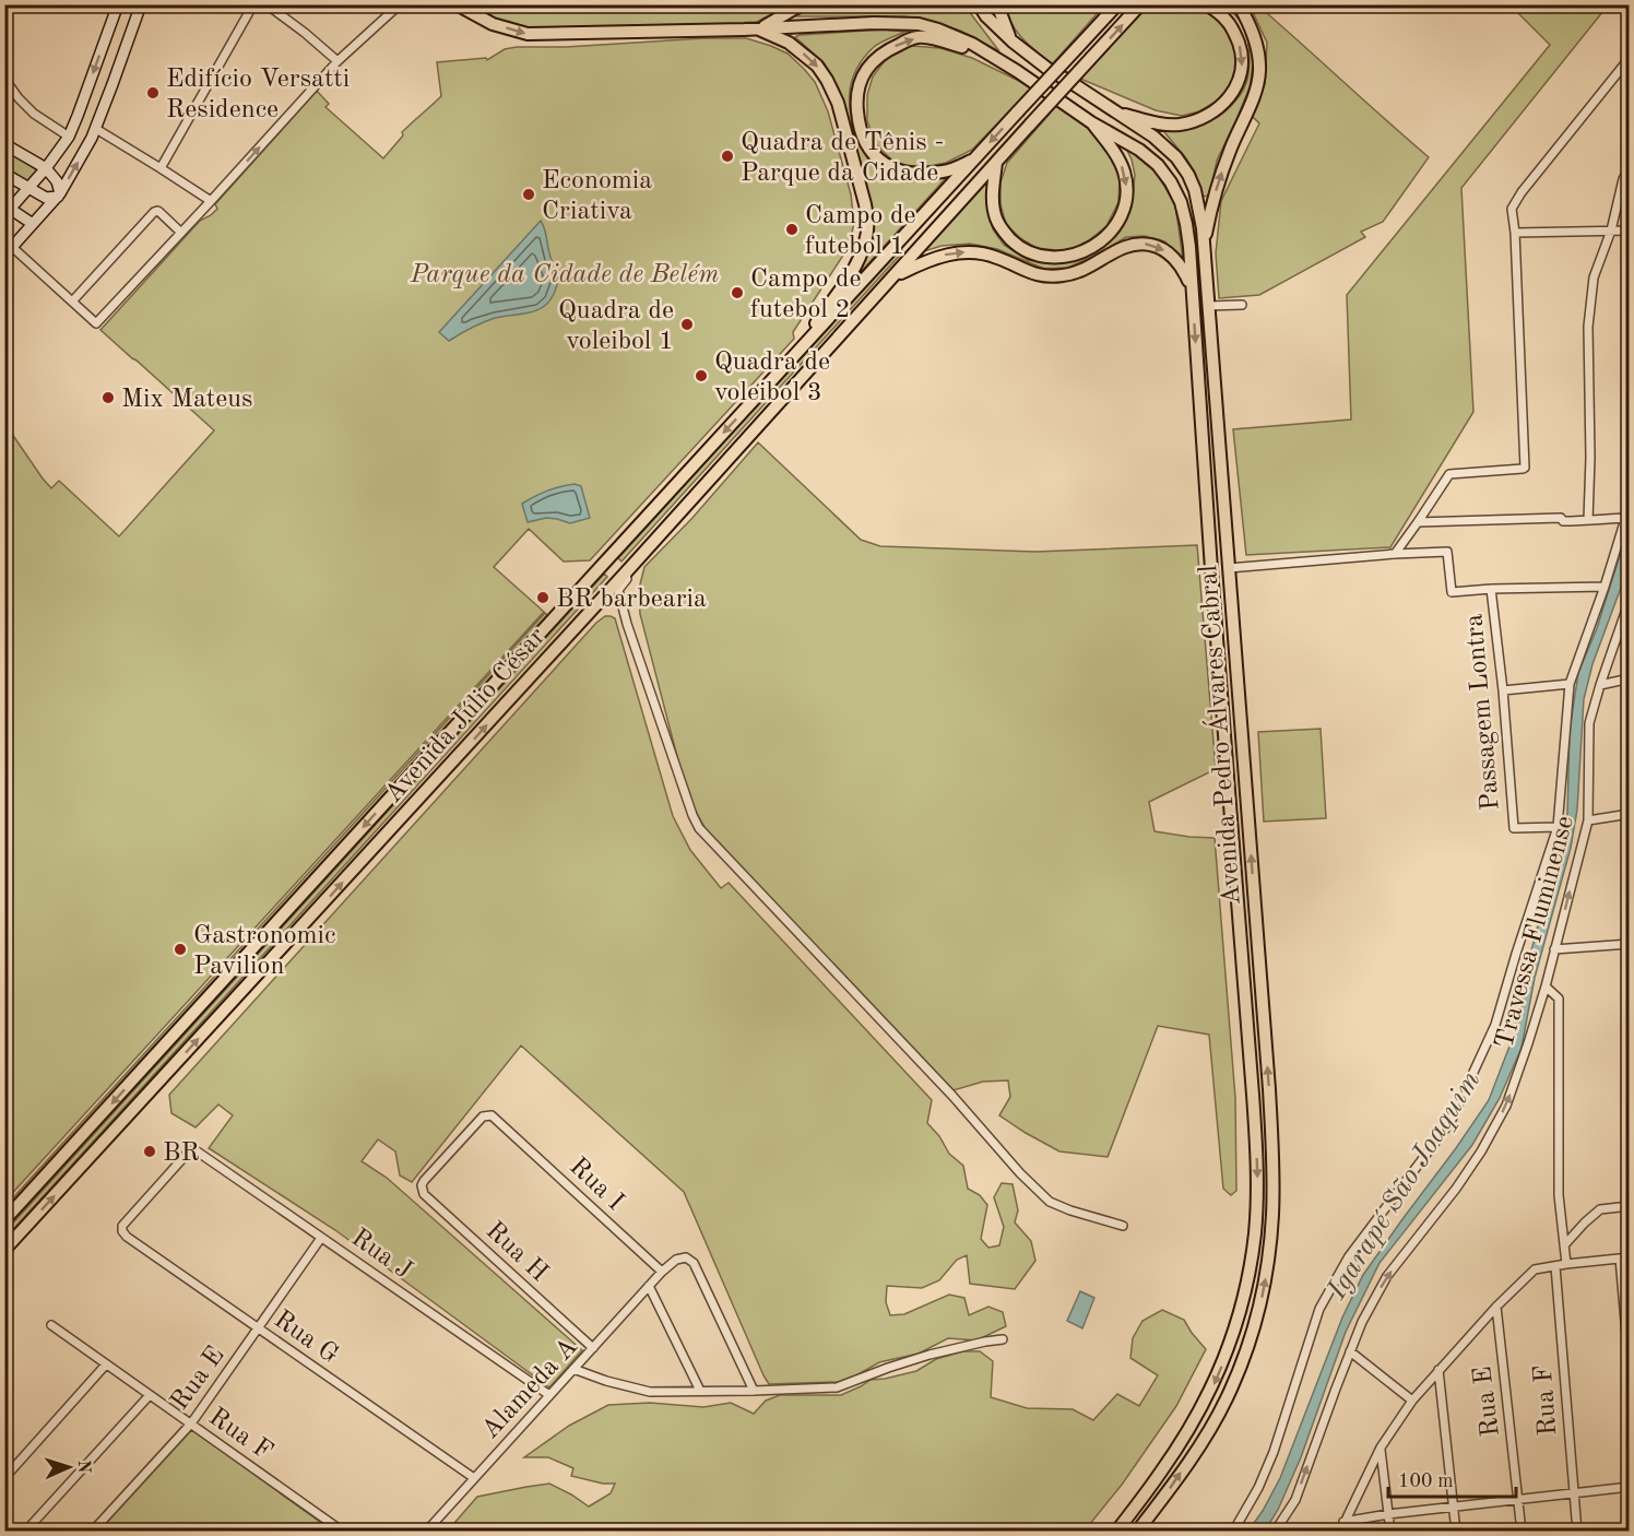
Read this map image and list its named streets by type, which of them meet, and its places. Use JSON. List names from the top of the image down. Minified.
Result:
{"streets":{"main road":["Avenida Júlio César","Avenida Pedro Álvares Cabral"],"street":["Passagem Lontra","Travessa Fluminense","Rua I","Rua H","Rua J","Rua G","Rua E","Alameda A","Rua F"]},"crossings":[["Rua I","Rua H"],["Rua I","Alameda A"],["Rua H","Alameda A"],["Rua J","Rua G"],["Rua J","Rua E"],["Rua J","Alameda A"],["Rua G","Rua E"],["Rua G","Alameda A"],["Rua E","Rua F"]],"water":["Igarapé São Joaquim"],"parks":["Parque da Cidade de Belém"],"places":["Edifício Versatti Residence","Quadra de Tênis - Parque da Cidade","Economia Criativa","Campo de futebol 1","Campo de futebol 2","Quadra de voleibol 1","Quadra de voleibol 3","Mix Mateus","BR barbearia","Gastronomic Pavilion","BR"],"scale_bar":"100 m","north":"right"}
